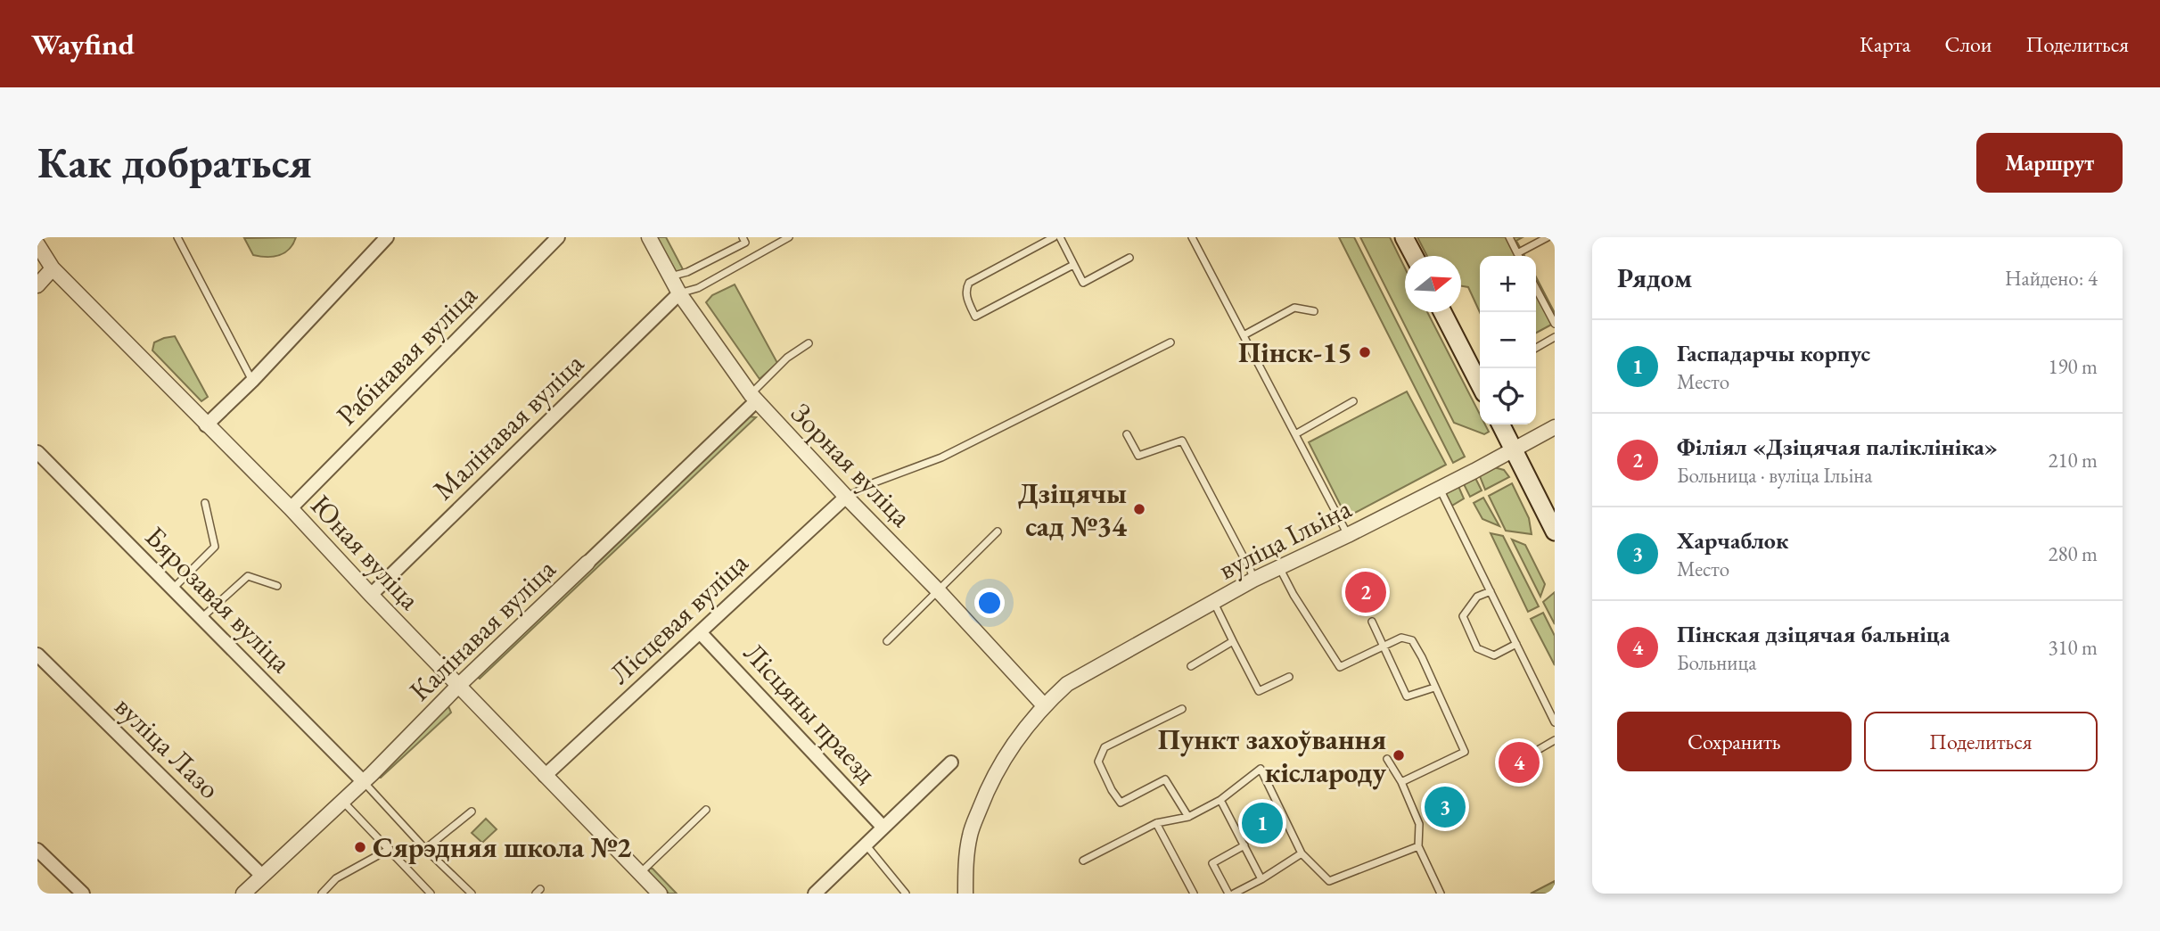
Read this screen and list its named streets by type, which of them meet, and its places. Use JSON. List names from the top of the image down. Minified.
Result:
{"streets":{"street":["Рабінавая вуліца","Малінавая вуліца","Зорная вуліца","вуліца Ільіна","Юная вуліца","Бярозавая вуліца","Лісцевая вуліца","Калінавая вуліца","Лісцяны праезд","вуліца Лазо"]},"crossings":[["Рабінавая вуліца","Юная вуліца"],["Малінавая вуліца","Зорная вуліца"],["Малінавая вуліца","Юная вуліца"],["Зорная вуліца","вуліца Ільіна"],["Зорная вуліца","Лісцевая вуліца"],["Зорная вуліца","Калінавая вуліца"],["Юная вуліца","Лісцевая вуліца"],["Юная вуліца","Калінавая вуліца"],["Бярозавая вуліца","Калінавая вуліца"],["Лісцевая вуліца","Лісцяны праезд"],["Калінавая вуліца","вуліца Лазо"]],"places":["Пінск-15","Дзіцячы сад №34","Пункт захоўвання кіслароду","Сярэдняя школа №2"],"north":"right","page":{"header":"Wayfind","nav":["Карта","Слои","Поделиться"],"buttons":["Маршрут",["Сохранить","Поделиться"]],"title":"Как добраться","heading":["Рядом","Найдено: 4"],"map_buttons":["+","−"],"list":[{"mark":"1","name":"Гаспадарчы корпус","note":"Место","value":"190 m"},{"mark":"2","name":"Філіял «Дзіцячая паліклініка»","note":"Больница · вуліца Ільіна","value":"210 m"},{"mark":"3","name":"Харчаблок","note":"Место","value":"280 m"},{"mark":"4","name":"Пінская дзіцячая бальніца","note":"Больница","value":"310 m"}],"pins":["2","4","3","1"]}}
